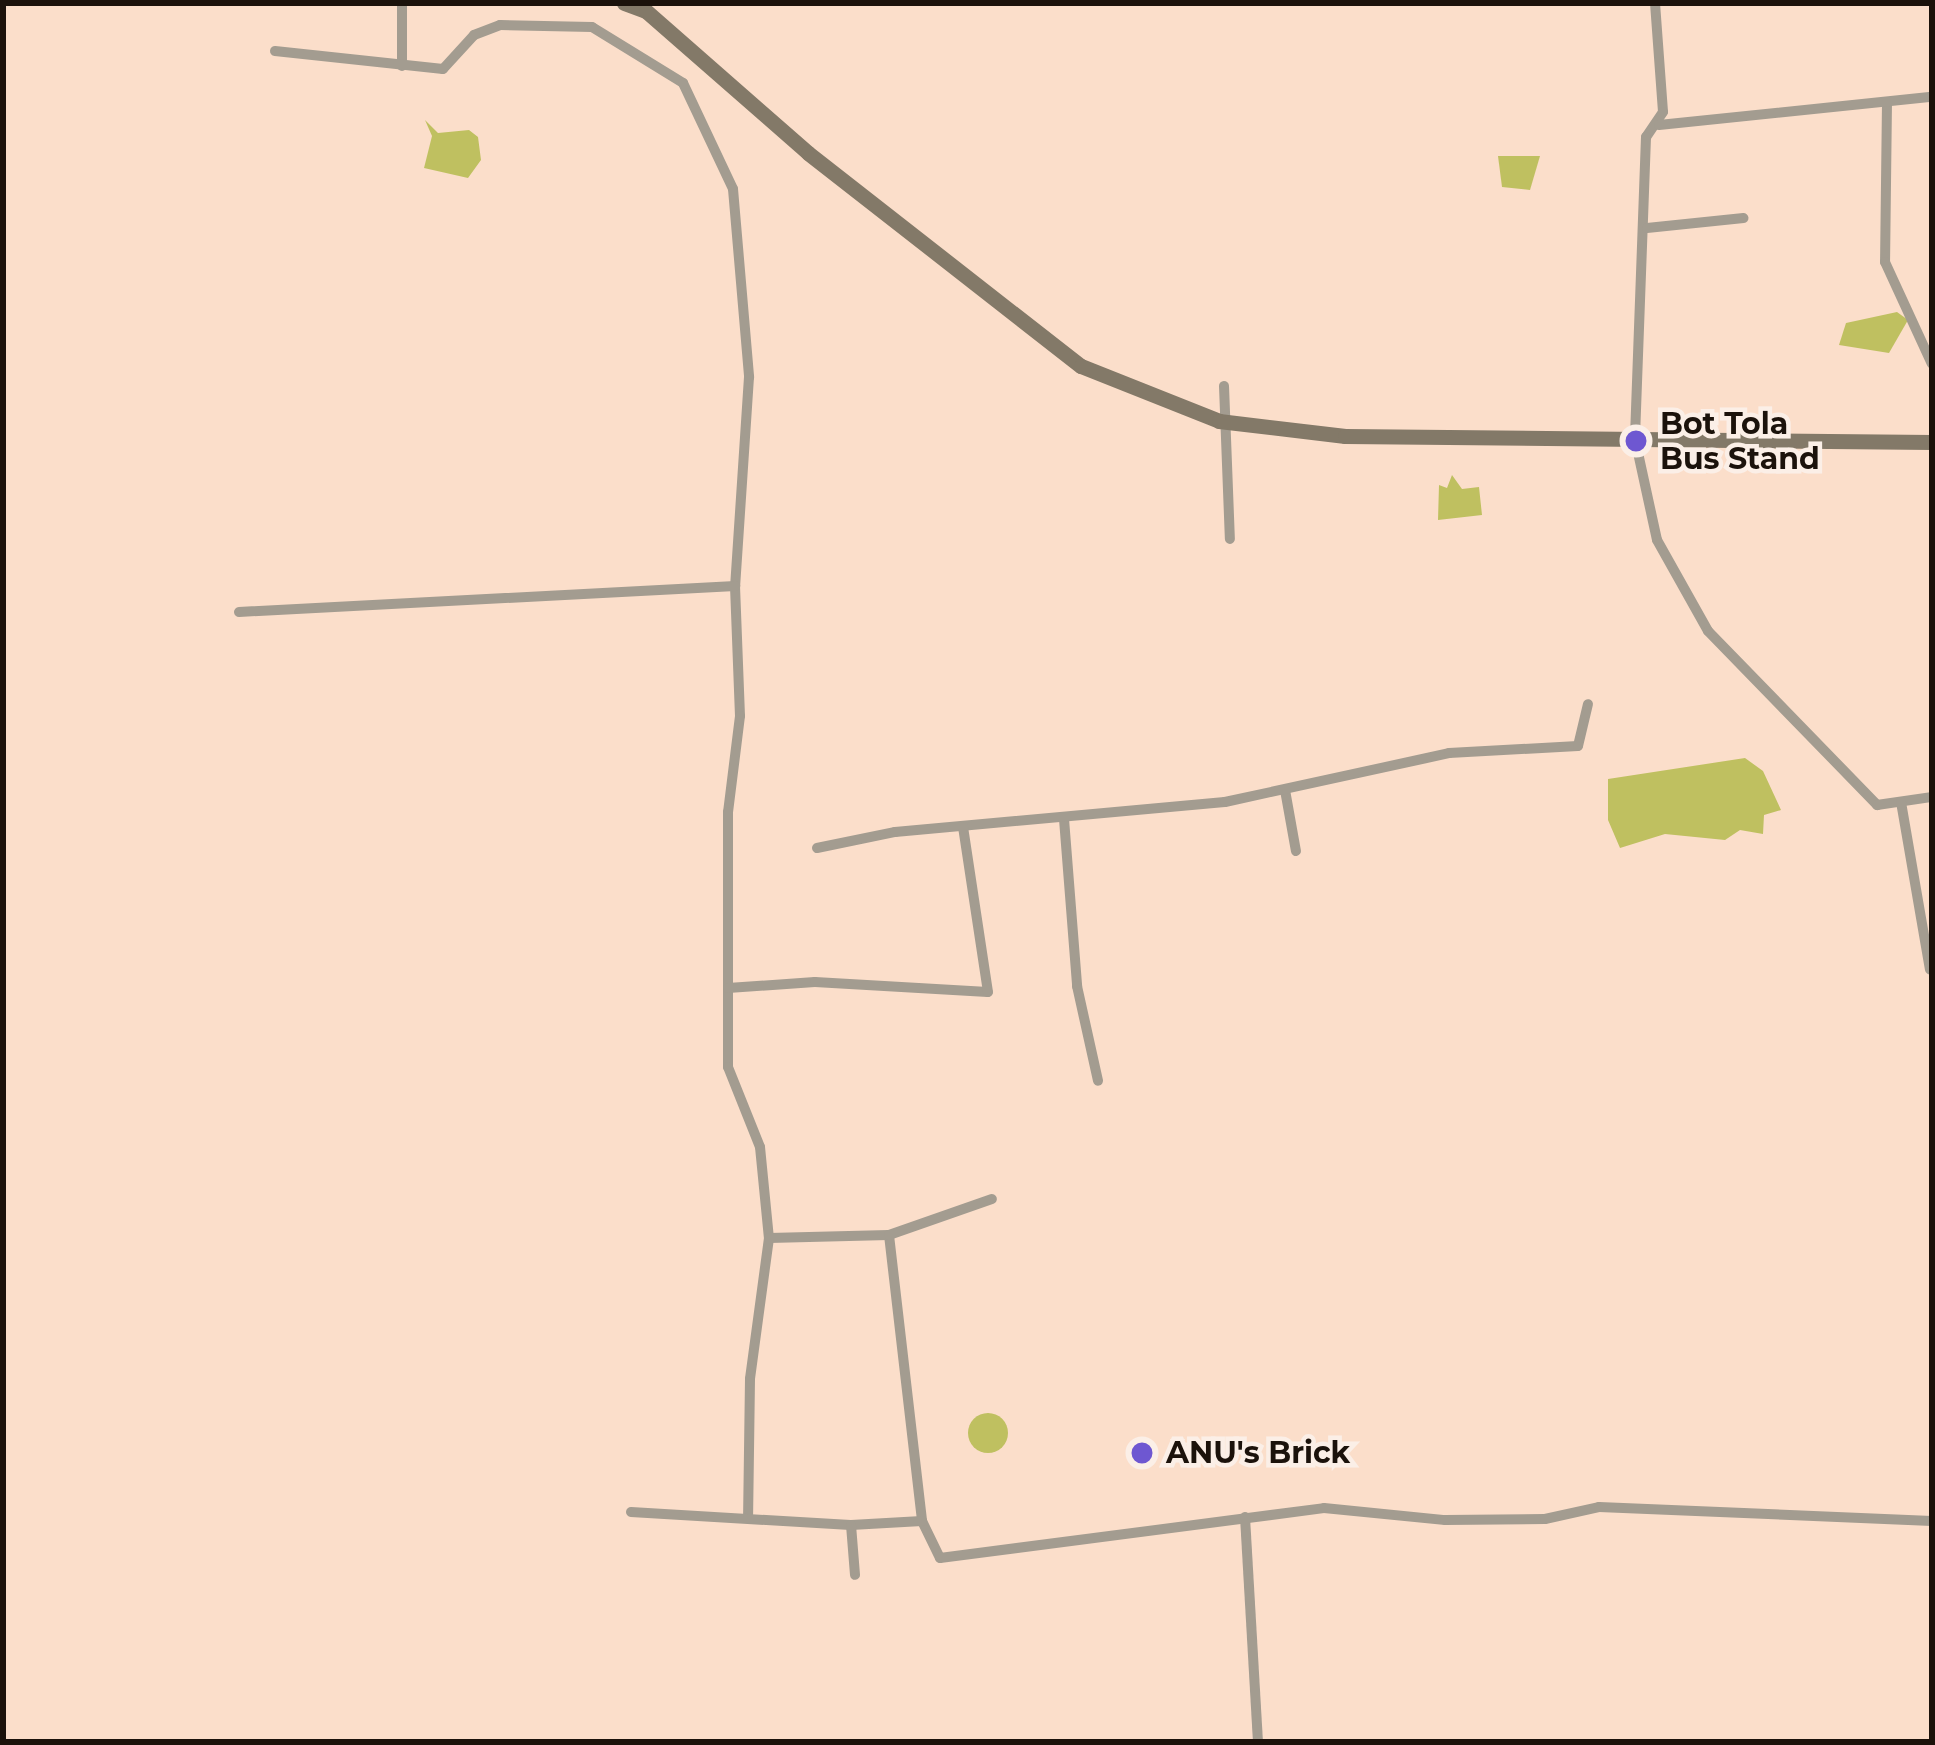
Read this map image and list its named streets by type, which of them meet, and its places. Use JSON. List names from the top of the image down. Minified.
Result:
{"places":["Bot Tola Bus Stand","ANU's Brick"]}
